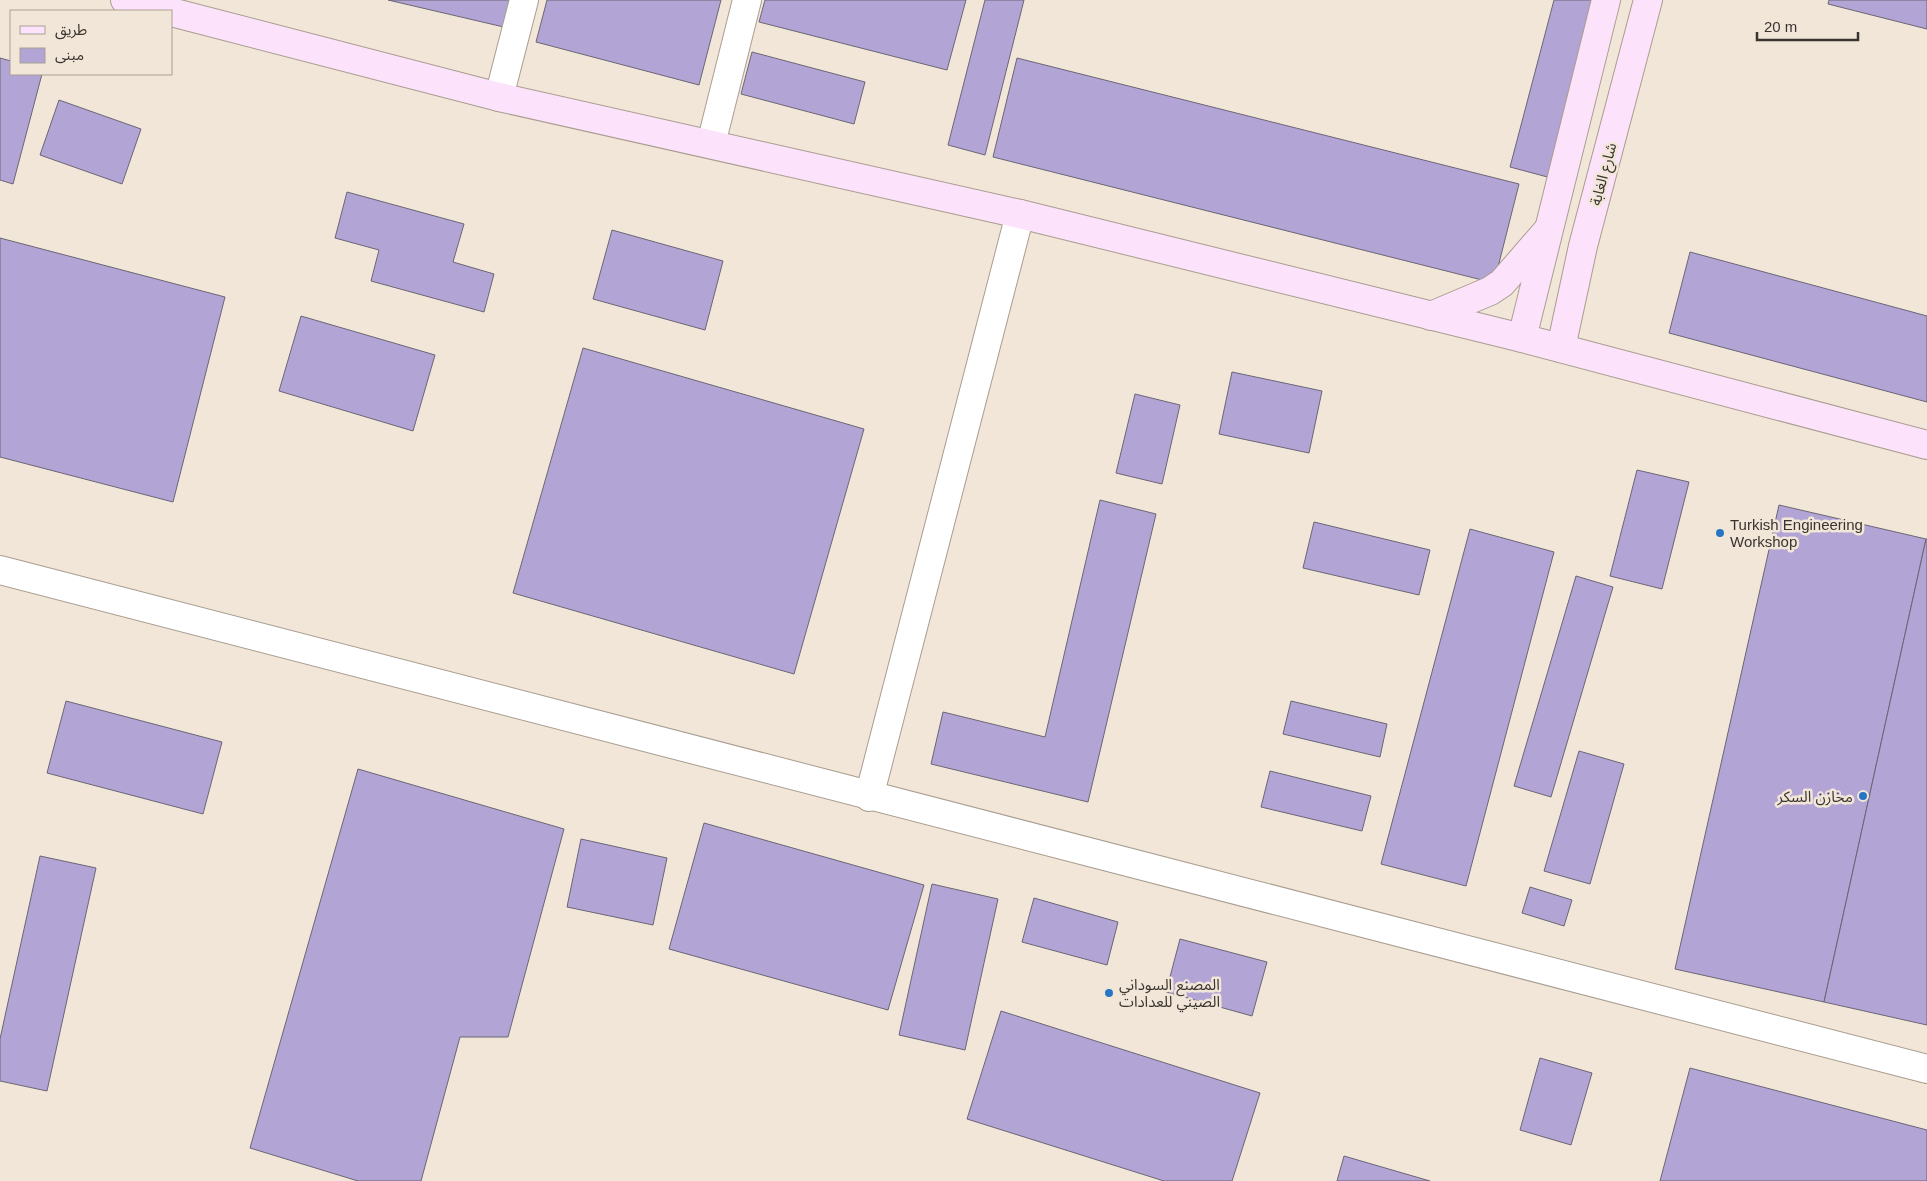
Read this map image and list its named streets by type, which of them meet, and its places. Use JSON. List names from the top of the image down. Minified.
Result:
{"streets":{"street":["شارع الغابة"]},"places":["Turkish Engineering Workshop","مخازن السكر","المصنع السوداني الصيني للعدادات"],"legend":["طريق","مبنى"],"scale_bar":"20 m"}
